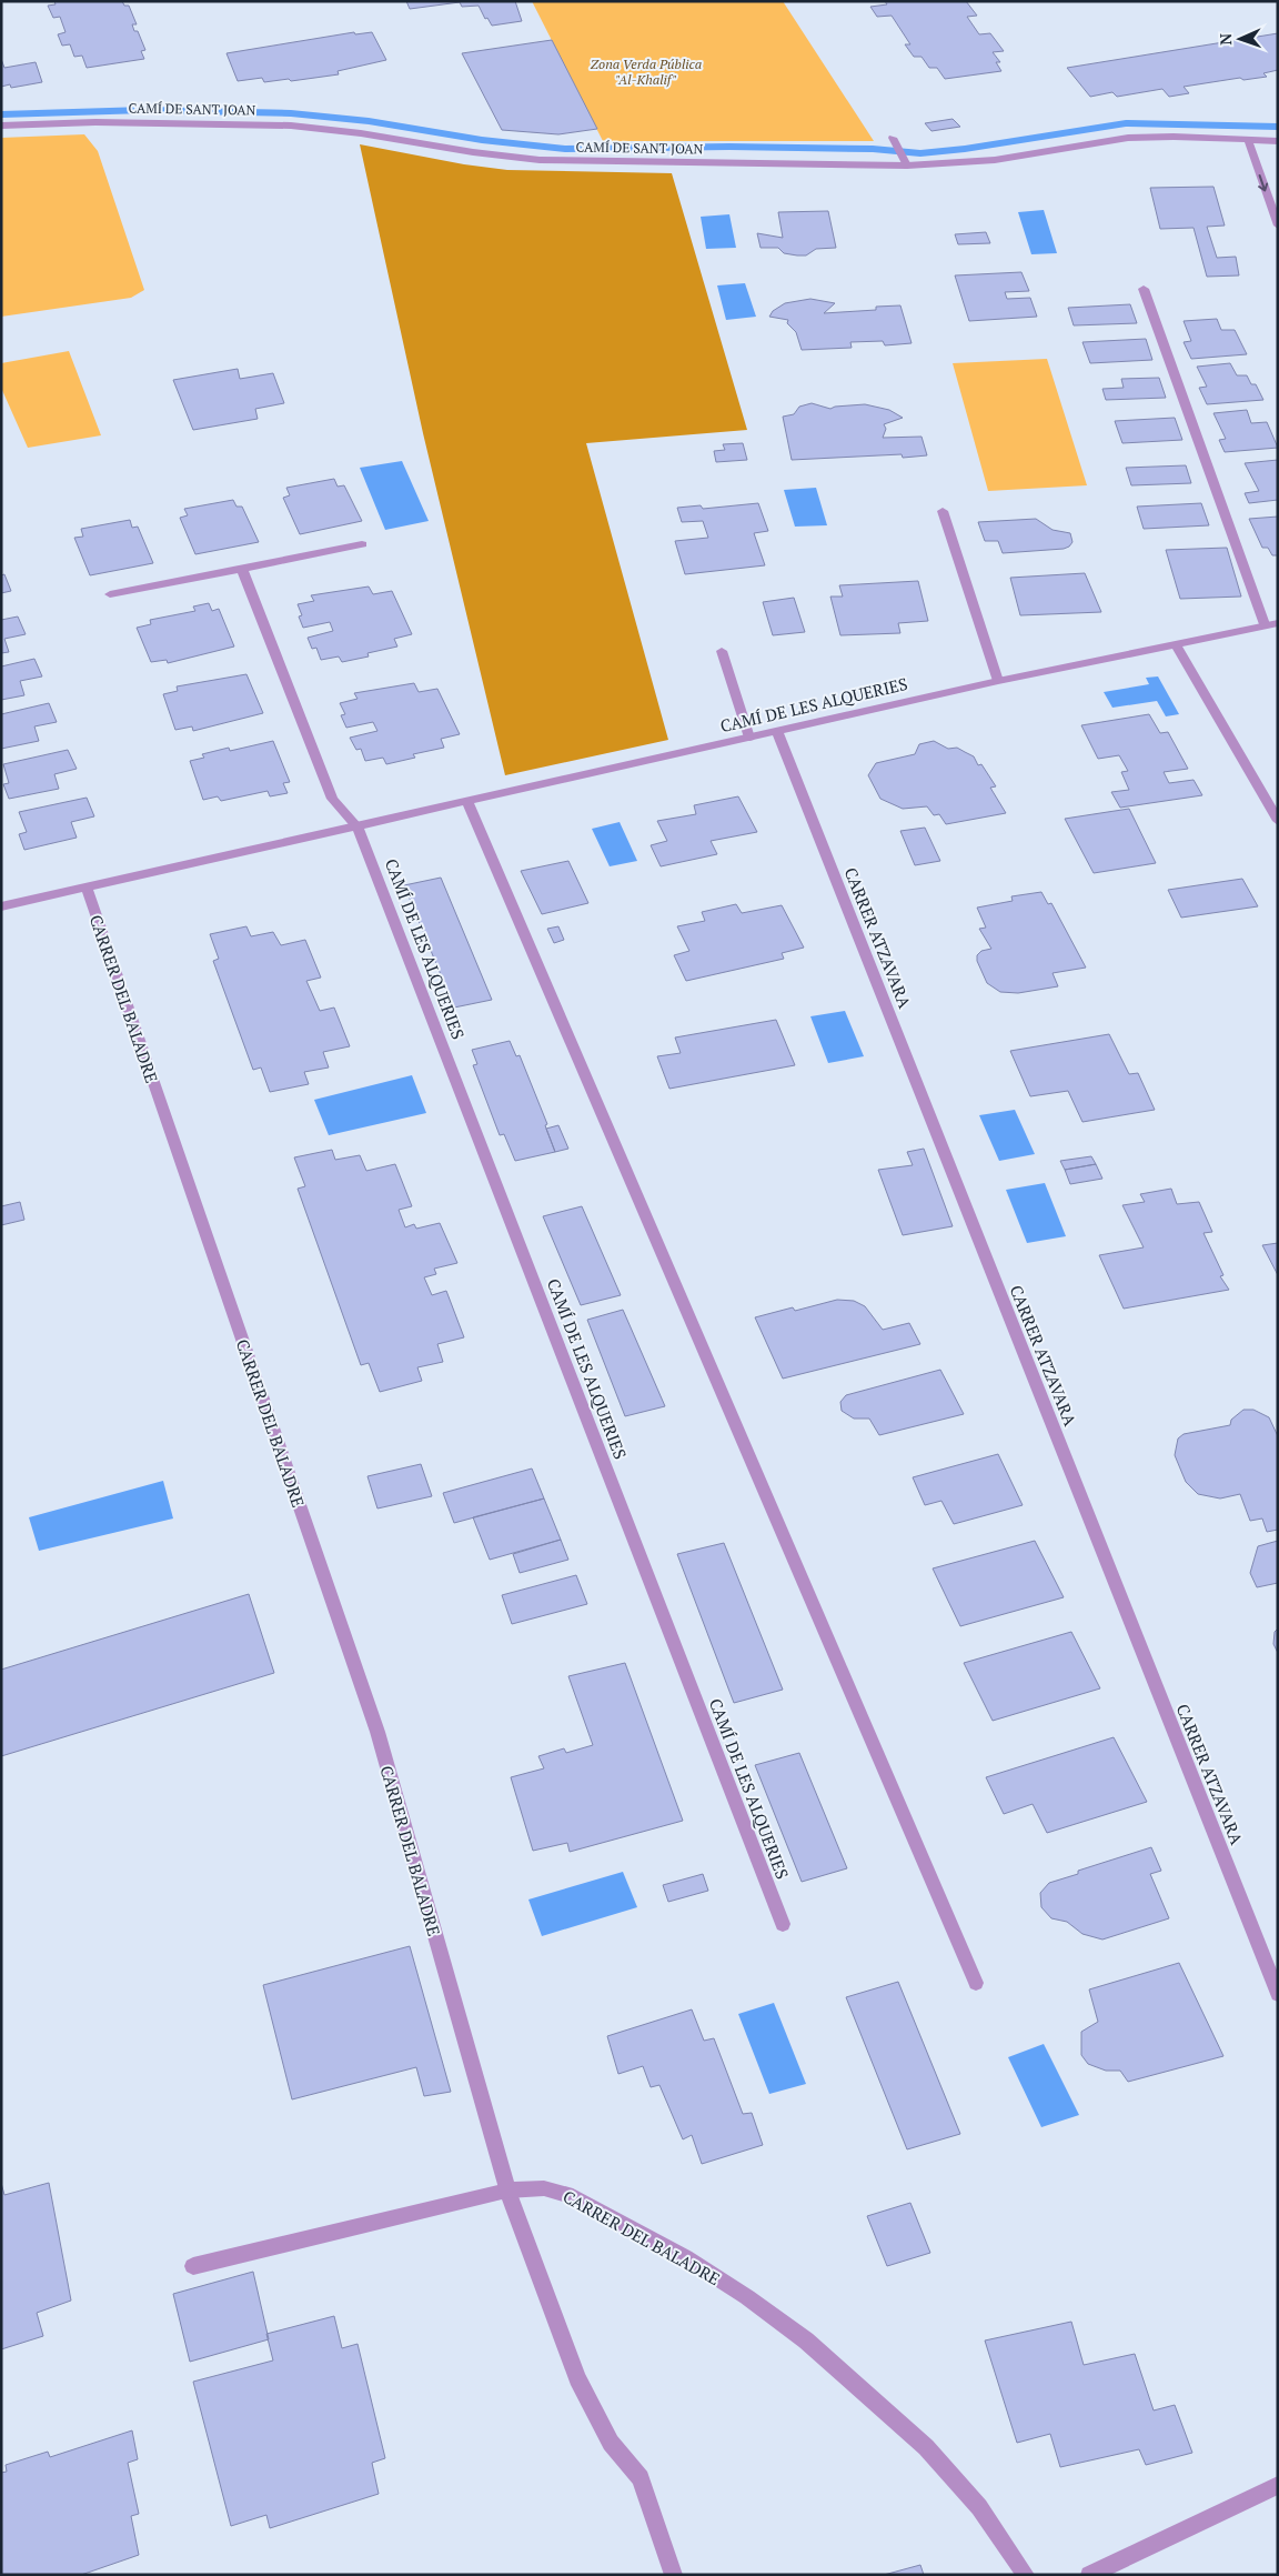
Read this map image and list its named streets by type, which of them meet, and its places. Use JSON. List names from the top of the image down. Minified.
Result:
{"streets":{"street":["CAMÍ DE SANT JOAN","CAMÍ DE LES ALQUERIES","CARRER ATZAVARA","CARRER DEL BALADRE"]},"crossings":[["CAMÍ DE LES ALQUERIES","CARRER ATZAVARA"],["CAMÍ DE LES ALQUERIES","CARRER DEL BALADRE"]],"parks":["Zona Verda Pública \"Al-Khalif\""],"north":"left"}
